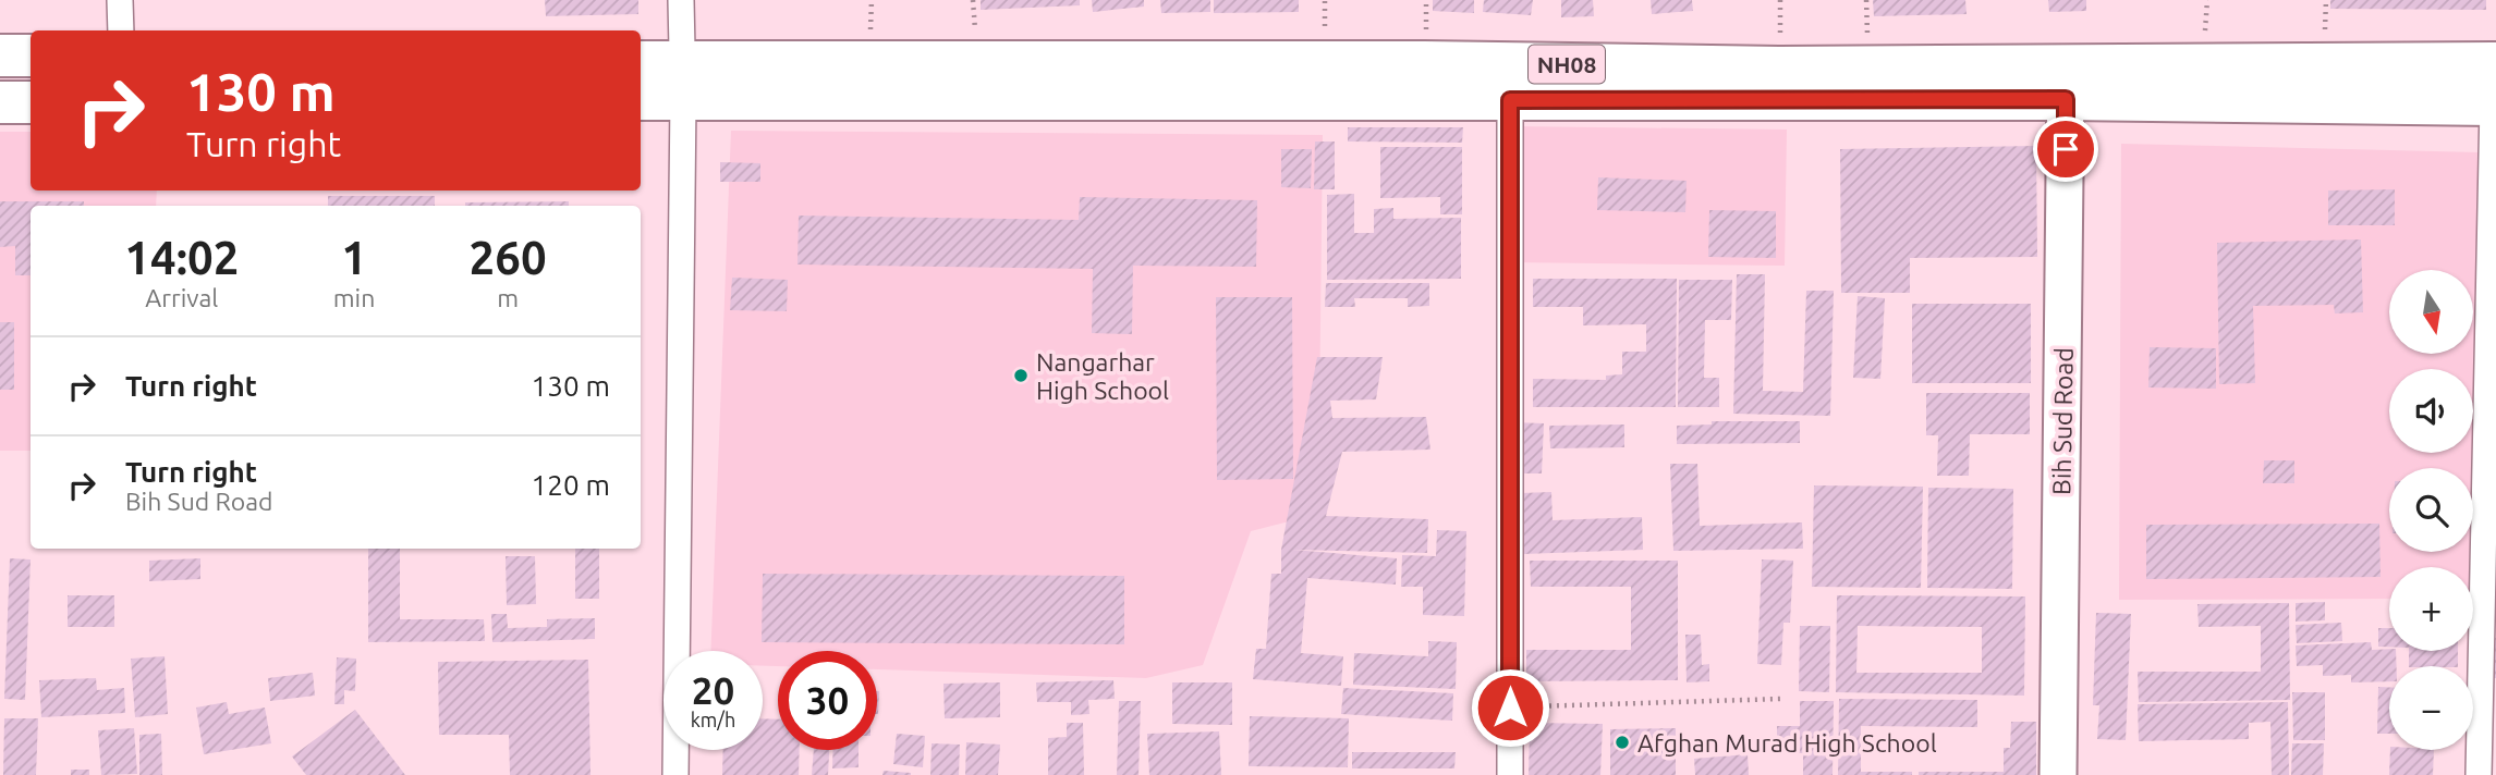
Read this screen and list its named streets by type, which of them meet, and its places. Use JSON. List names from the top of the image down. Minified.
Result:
{"streets":{"highway":["NH08"],"main road":["Bih Sud Road"]},"crossings":[["NH08","Bih Sud Road"]],"places":["Nangarhar High School","Afghan Murad High School"],"north":"bottom","page":{"turn":["130 m","Turn right"],"eta":["14:02","Arrival","1","min","260","m"],"map_buttons":["+","−"],"list":[{"name":"Turn right","value":"130 m"},{"name":"Turn right","note":"Bih Sud Road","value":"120 m"}],"speed":"20 km/h","limit":"30"}}
